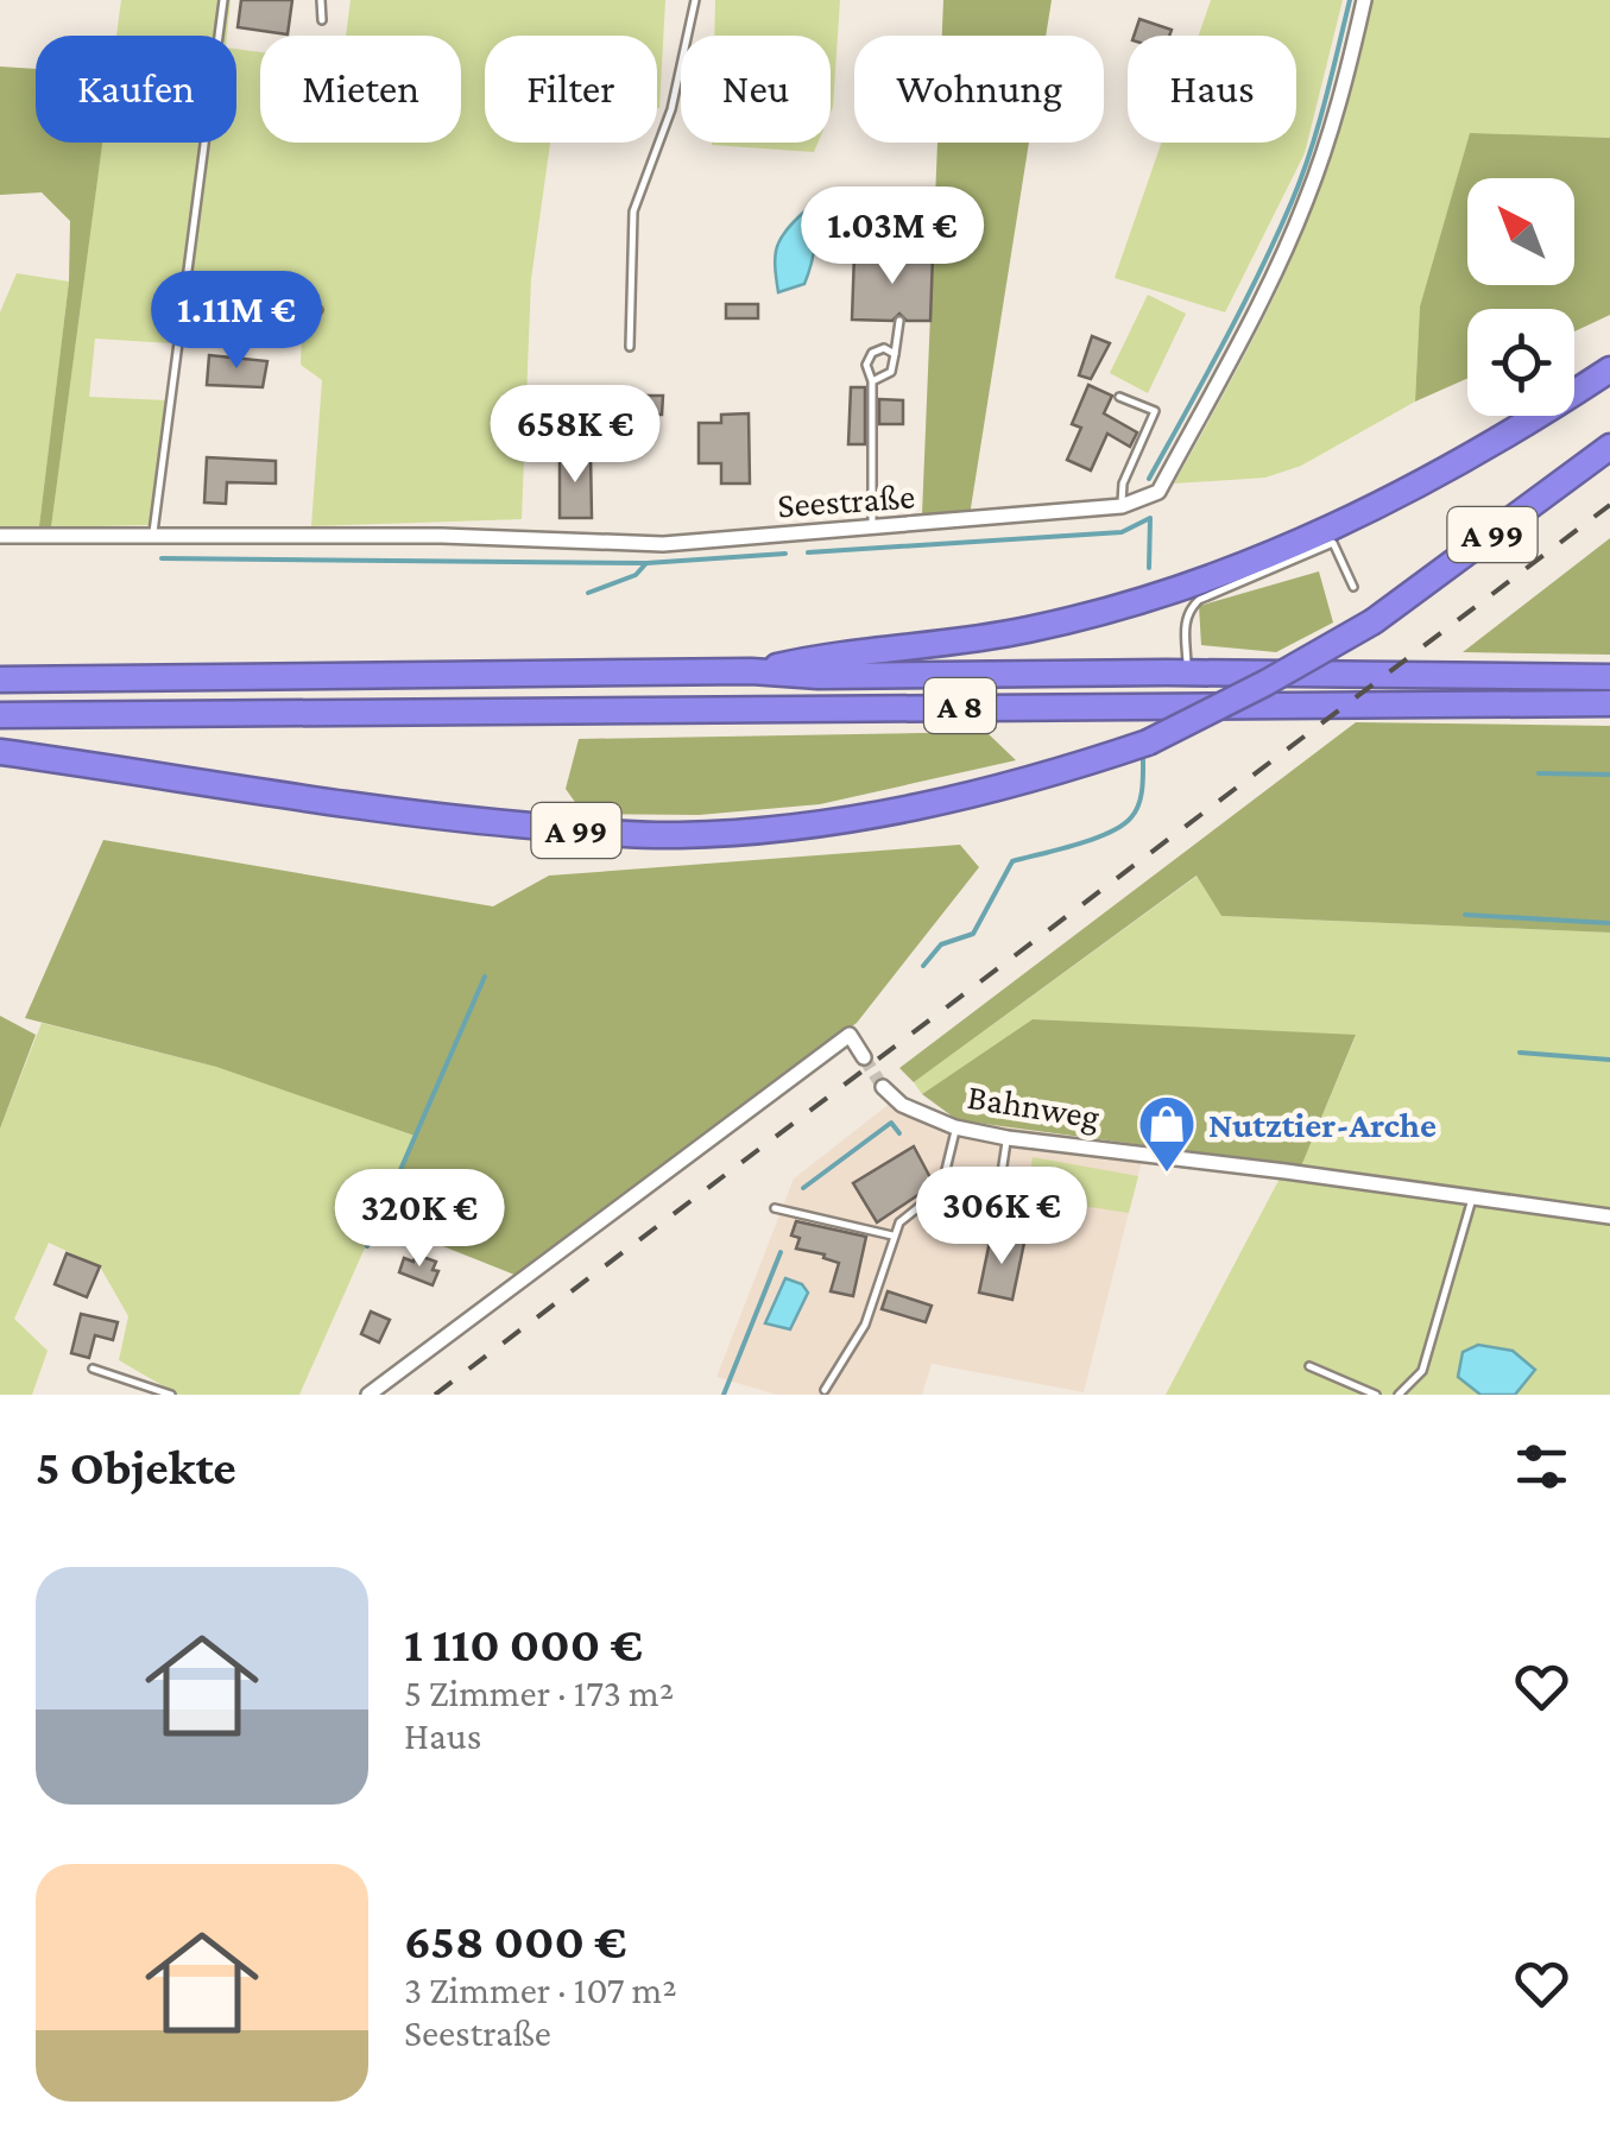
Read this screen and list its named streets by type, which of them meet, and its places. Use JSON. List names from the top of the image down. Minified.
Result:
{"streets":{"highway":["A 99","A 8"],"street":["Seestraße","Bahnweg"]},"crossings":[["A 99","A 8"]],"places":{"shop":["Nutztier-Arche"]},"north":"top left","page":{"chip":["Kaufen","Mieten","Filter","Neu","Wohnung","Haus"],"price":["1.03M €","1.11M €","658K €","306K €","320K €"],"heading":"5 Objekte","list":[{"name":"1 110 000 €","note":"5 Zimmer · 173 m² · Haus"},{"name":"658 000 €","note":"3 Zimmer · 107 m² · Seestraße"}]}}
